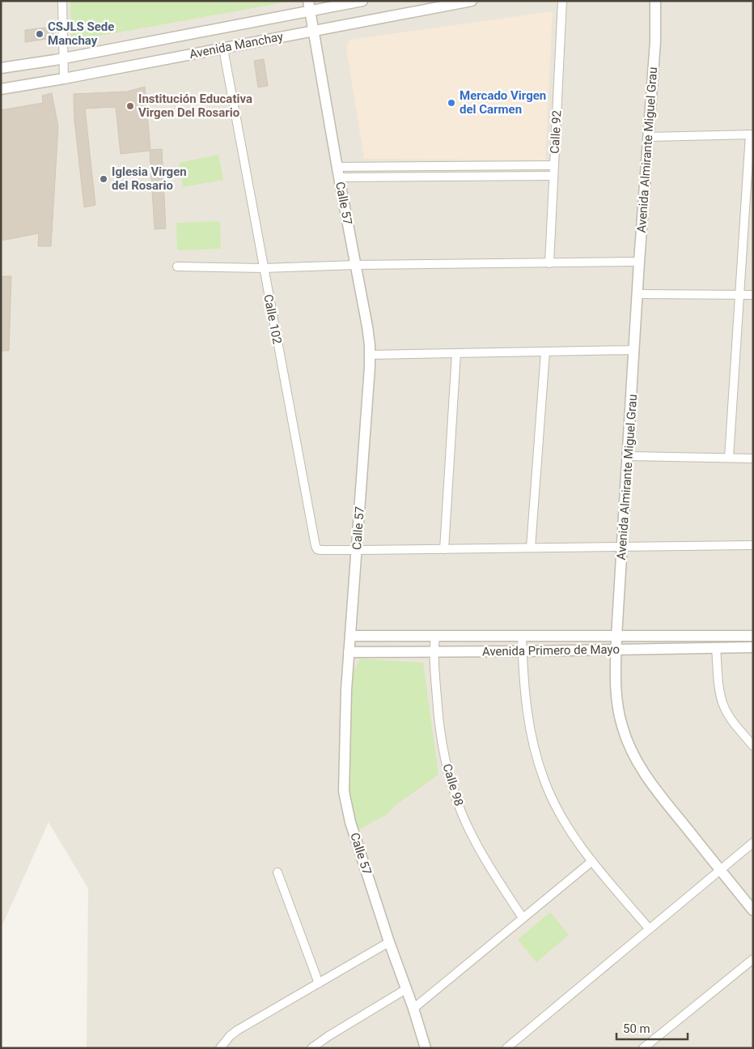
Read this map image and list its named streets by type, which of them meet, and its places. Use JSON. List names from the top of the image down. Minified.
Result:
{"streets":{"street":["Avenida Manchay","Calle 92","Avenida Almirante Miguel Grau","Calle 57","Calle 102","Avenida Primero de Mayo","Calle 98"]},"crossings":[["Avenida Manchay","Calle 57"],["Avenida Manchay","Calle 102"],["Avenida Almirante Miguel Grau","Calle 102"],["Avenida Almirante Miguel Grau","Avenida Primero de Mayo"],["Calle 57","Calle 102"],["Calle 57","Avenida Primero de Mayo"],["Avenida Primero de Mayo","Calle 98"]],"places":["CSJLS Sede Manchay","Mercado Virgen del Carmen","Institución Educativa Virgen Del Rosario","Iglesia Virgen del Rosario"],"scale_bar":"50 m"}
